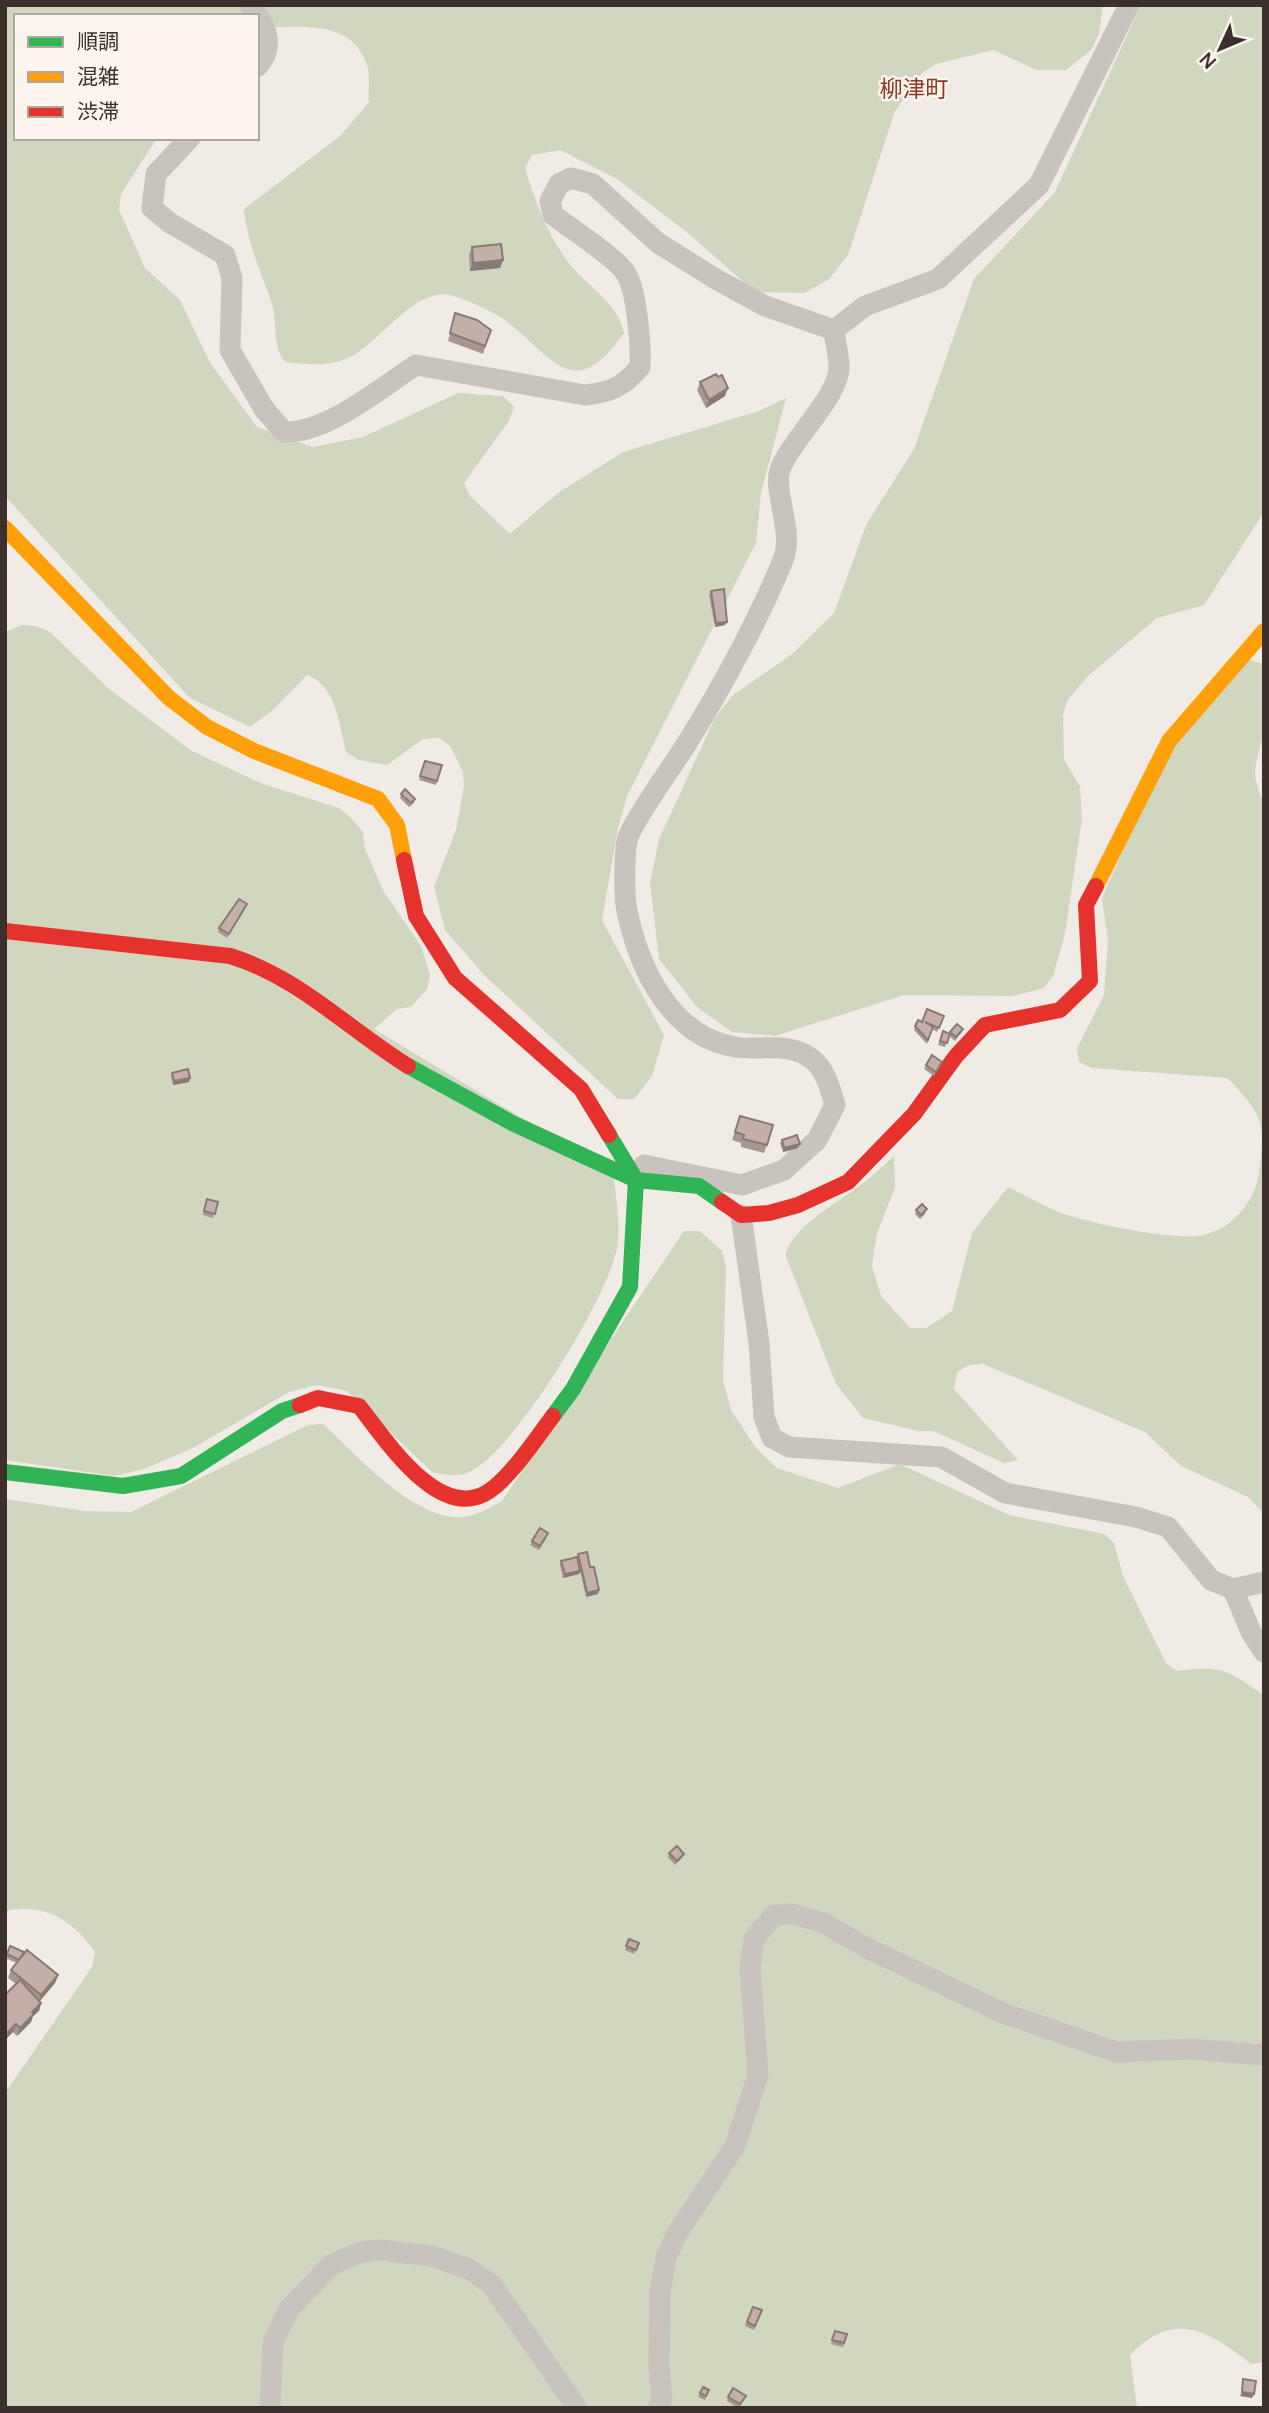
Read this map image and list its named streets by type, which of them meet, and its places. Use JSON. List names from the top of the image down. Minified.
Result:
{"districts":["柳津町"],"legend":["順調","混雑","渋滞"],"north":"bottom left"}
